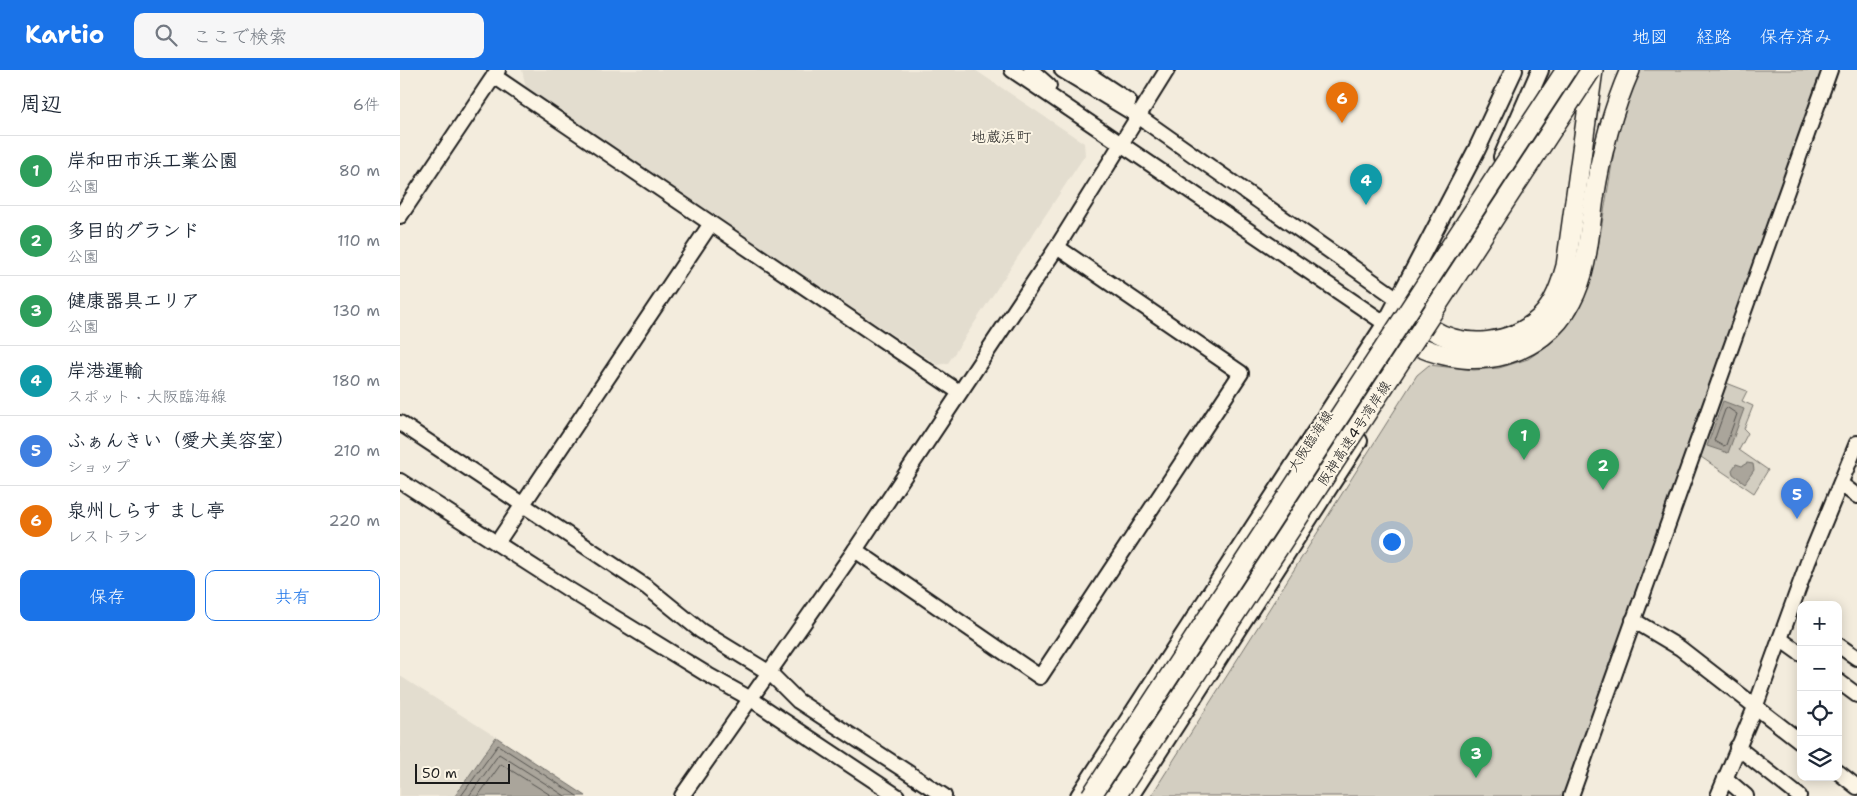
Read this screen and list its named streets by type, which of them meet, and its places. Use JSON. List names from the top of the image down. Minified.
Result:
{"streets":{"highway":["阪神高速4号湾岸線"],"main road":["大阪臨海線"]},"districts":["地蔵浜町"],"scale_bar":"50 m","page":{"header":"Kartio","search":"ここで検索","nav":["地図","経路","保存済み"],"heading":["周辺","6件"],"pins":["6","4","1","2","5","3"],"list":[{"mark":"1","name":"岸和田市浜工業公園","note":"公園","value":"80 m"},{"mark":"2","name":"多目的グランド","note":"公園","value":"110 m"},{"mark":"3","name":"健康器具エリア","note":"公園","value":"130 m"},{"mark":"4","name":"岸港運輸","note":"スポット · 大阪臨海線","value":"180 m"},{"mark":"5","name":"ふぁんきい（愛犬美容室）","note":"ショップ","value":"210 m"},{"mark":"6","name":"泉州しらす まし亭","note":"レストラン","value":"220 m"}],"buttons":["保存","共有"],"map_buttons":["+","−"],"scale":"50 m"}}
